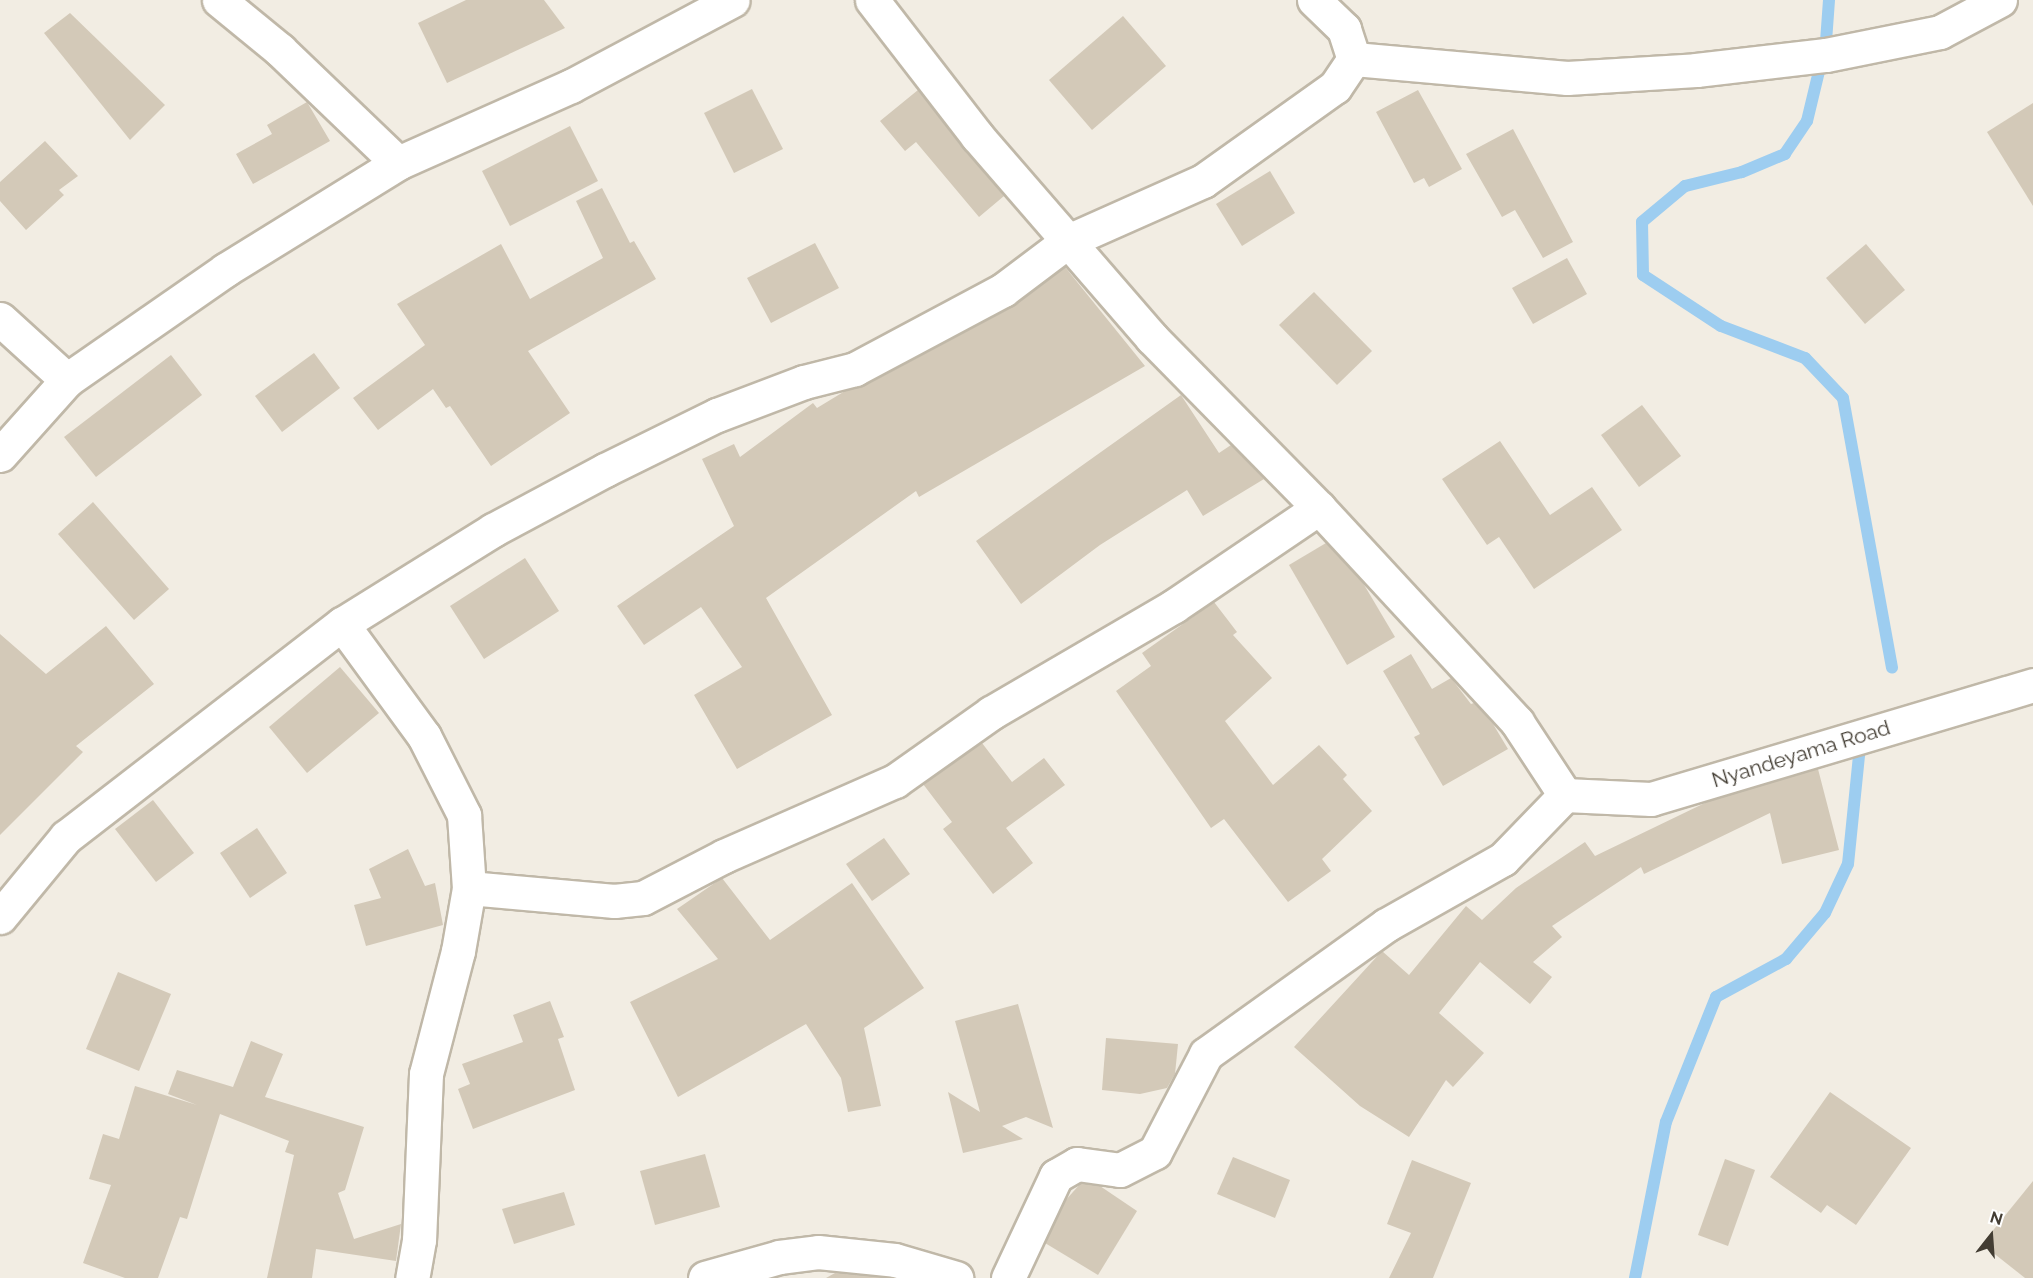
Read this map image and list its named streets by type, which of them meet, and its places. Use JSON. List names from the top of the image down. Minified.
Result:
{"streets":{"street":["Nyandeyama Road"]},"north":"top"}
